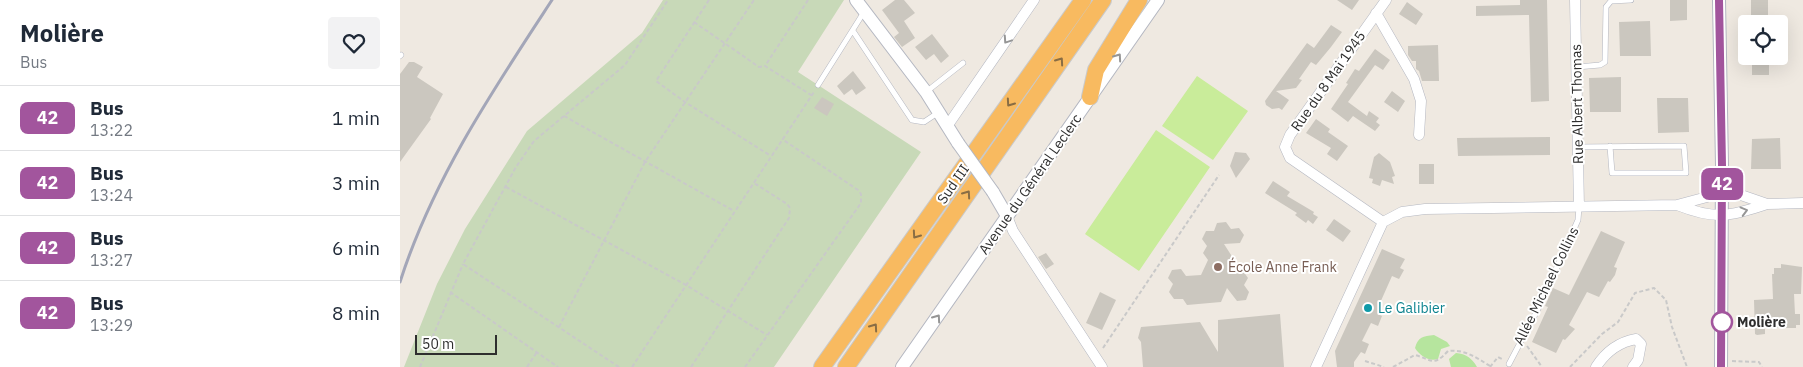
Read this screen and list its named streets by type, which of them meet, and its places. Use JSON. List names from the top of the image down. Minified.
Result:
{"streets":{"highway":["Sud III"],"street":["Rue du 8 Mai 1945","Rue Albert Thomas","Avenue du Général Leclerc"],"lane":["Allée Michael Collins"]},"crossings":[["Rue Albert Thomas","Allée Michael Collins"]],"one_way":["Avenue du Général Leclerc"],"places":["École Anne Frank","Le Galibier","Molière"],"lines":["bus line 42"],"scale_bar":"50 m","page":{"heading":["Molière","Bus"],"on_map":"42","list":[{"mark":"42","name":"Bus","note":"13:22","value":"1 min"},{"mark":"42","name":"Bus","note":"13:24","value":"3 min"},{"mark":"42","name":"Bus","note":"13:27","value":"6 min"},{"mark":"42","name":"Bus","note":"13:29","value":"8 min"}],"scale":"50 m"}}
